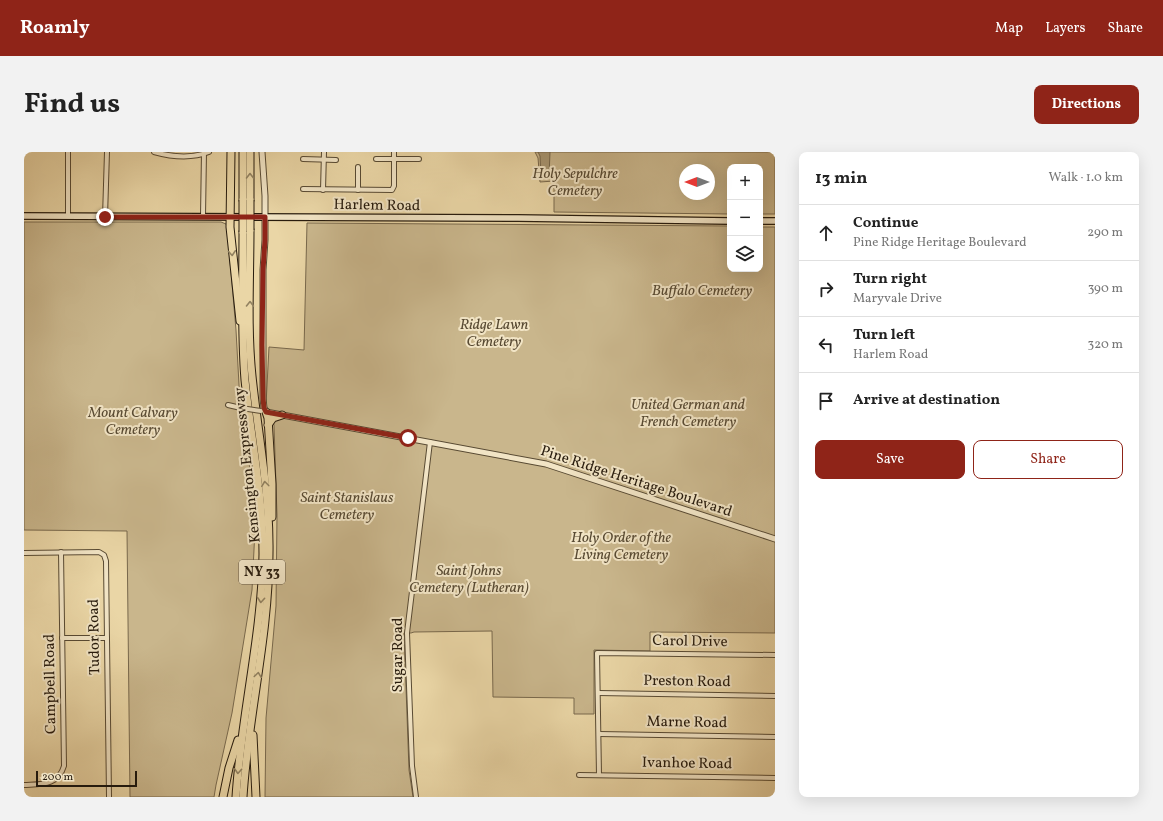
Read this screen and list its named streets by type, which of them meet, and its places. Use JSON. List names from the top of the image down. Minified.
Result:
{"streets":{"highway":["Kensington Expressway","NY 33"],"main road":["Harlem Road"],"street":["Pine Ridge Heritage Boulevard","Tudor Road","Carol Drive","Sugar Road","Preston Road","Campbell Road","Marne Road","Ivanhoe Road"]},"crossings":[["Pine Ridge Heritage Boulevard","Sugar Road"],["Tudor Road","Campbell Road"],["Carol Drive","Preston Road"]],"parks":["Holy Sepulchre Cemetery","Buffalo Cemetery","Ridge Lawn Cemetery","United German and French Cemetery","Mount Calvary Cemetery","Saint Stanislaus Cemetery","Holy Order of the Living Cemetery","Saint Johns Cemetery (Lutheran)"],"scale_bar":"200 m","north":"left","page":{"header":"Roamly","nav":["Map","Layers","Share"],"title":"Find us","buttons":["Directions",["Save","Share"]],"heading":["13 min","Walk · 1.0 km"],"map_buttons":["+","−"],"list":[["Continue","Pine Ridge Heritage Boulevard","290 m"],["Turn right","Maryvale Drive","390 m"],["Turn left","Harlem Road","320 m"],"Arrive at destination"],"scale":"200 m"}}
